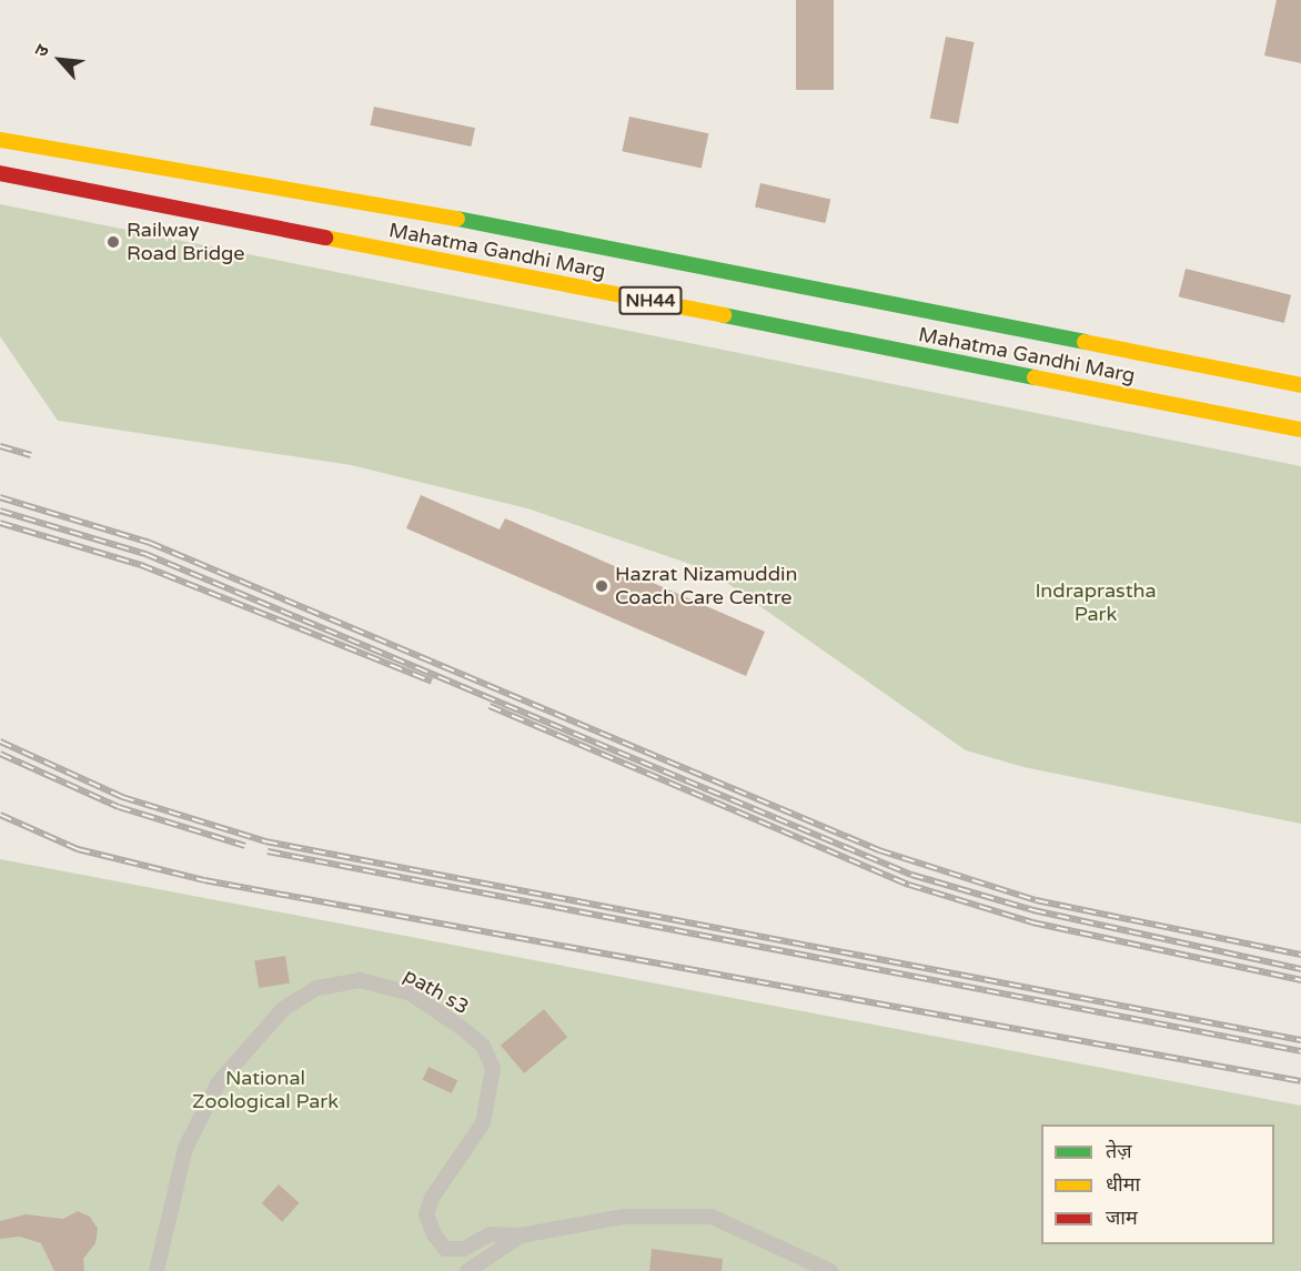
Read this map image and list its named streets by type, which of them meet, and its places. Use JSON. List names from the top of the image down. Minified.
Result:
{"streets":{"highway":["Mahatma Gandhi Marg","NH44"],"street":["path s3"]},"parks":["Indraprastha Park","National Zoological Park"],"places":["Railway Road Bridge","Hazrat Nizamuddin Coach Care Centre"],"legend":["तेज़","धीमा","जाम"],"north":"top left"}
